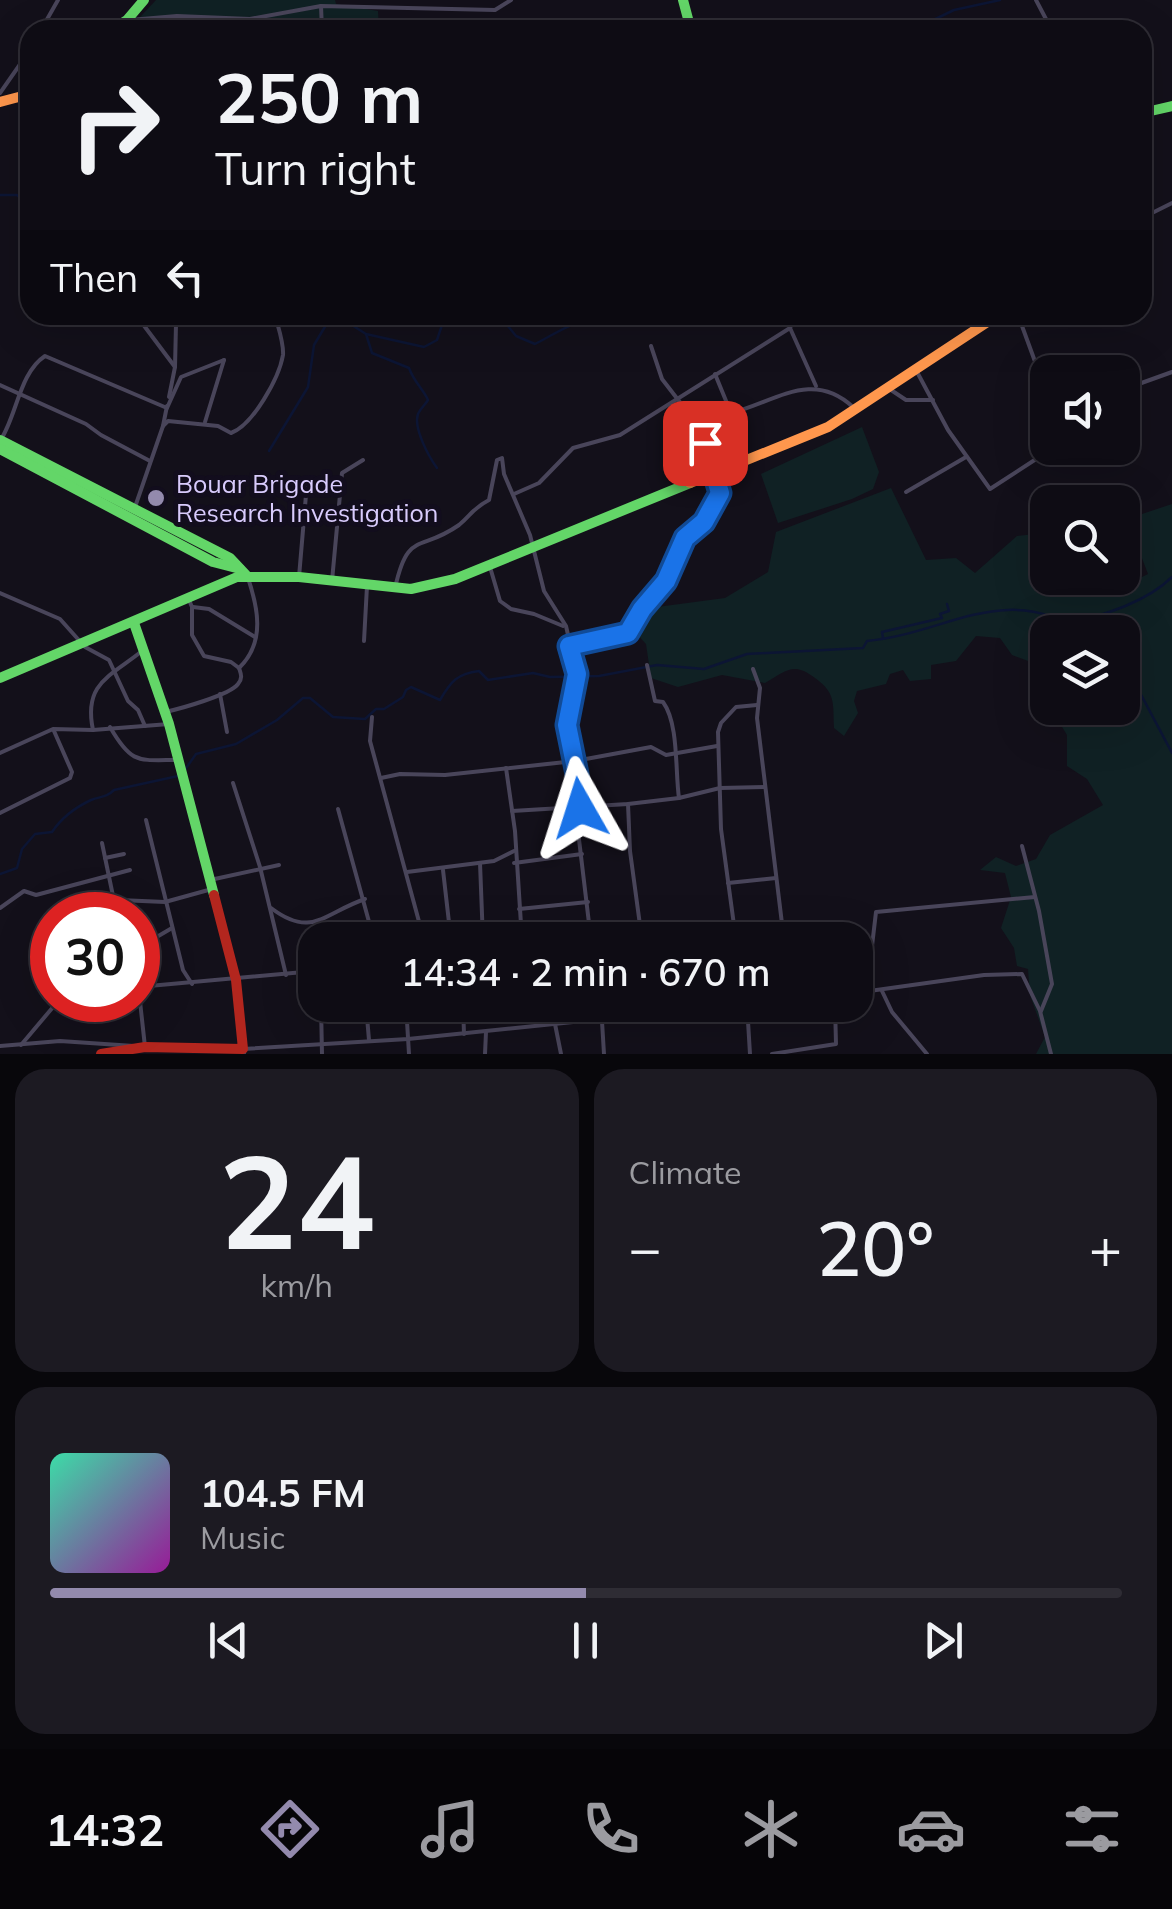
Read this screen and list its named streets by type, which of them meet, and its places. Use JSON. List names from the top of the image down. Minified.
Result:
{"places":["Bouar Brigade Research Investigation"],"page":{"turn":["250 m","Turn right"],"then":"Then","limit":"30","trip":"14:34 · 2 min · 670 m","tile":[["24","km/h"],"Climate"],"heat":["−","20°","+"],"song":["104.5 FM","Music"],"tabs":"14:32"}}
